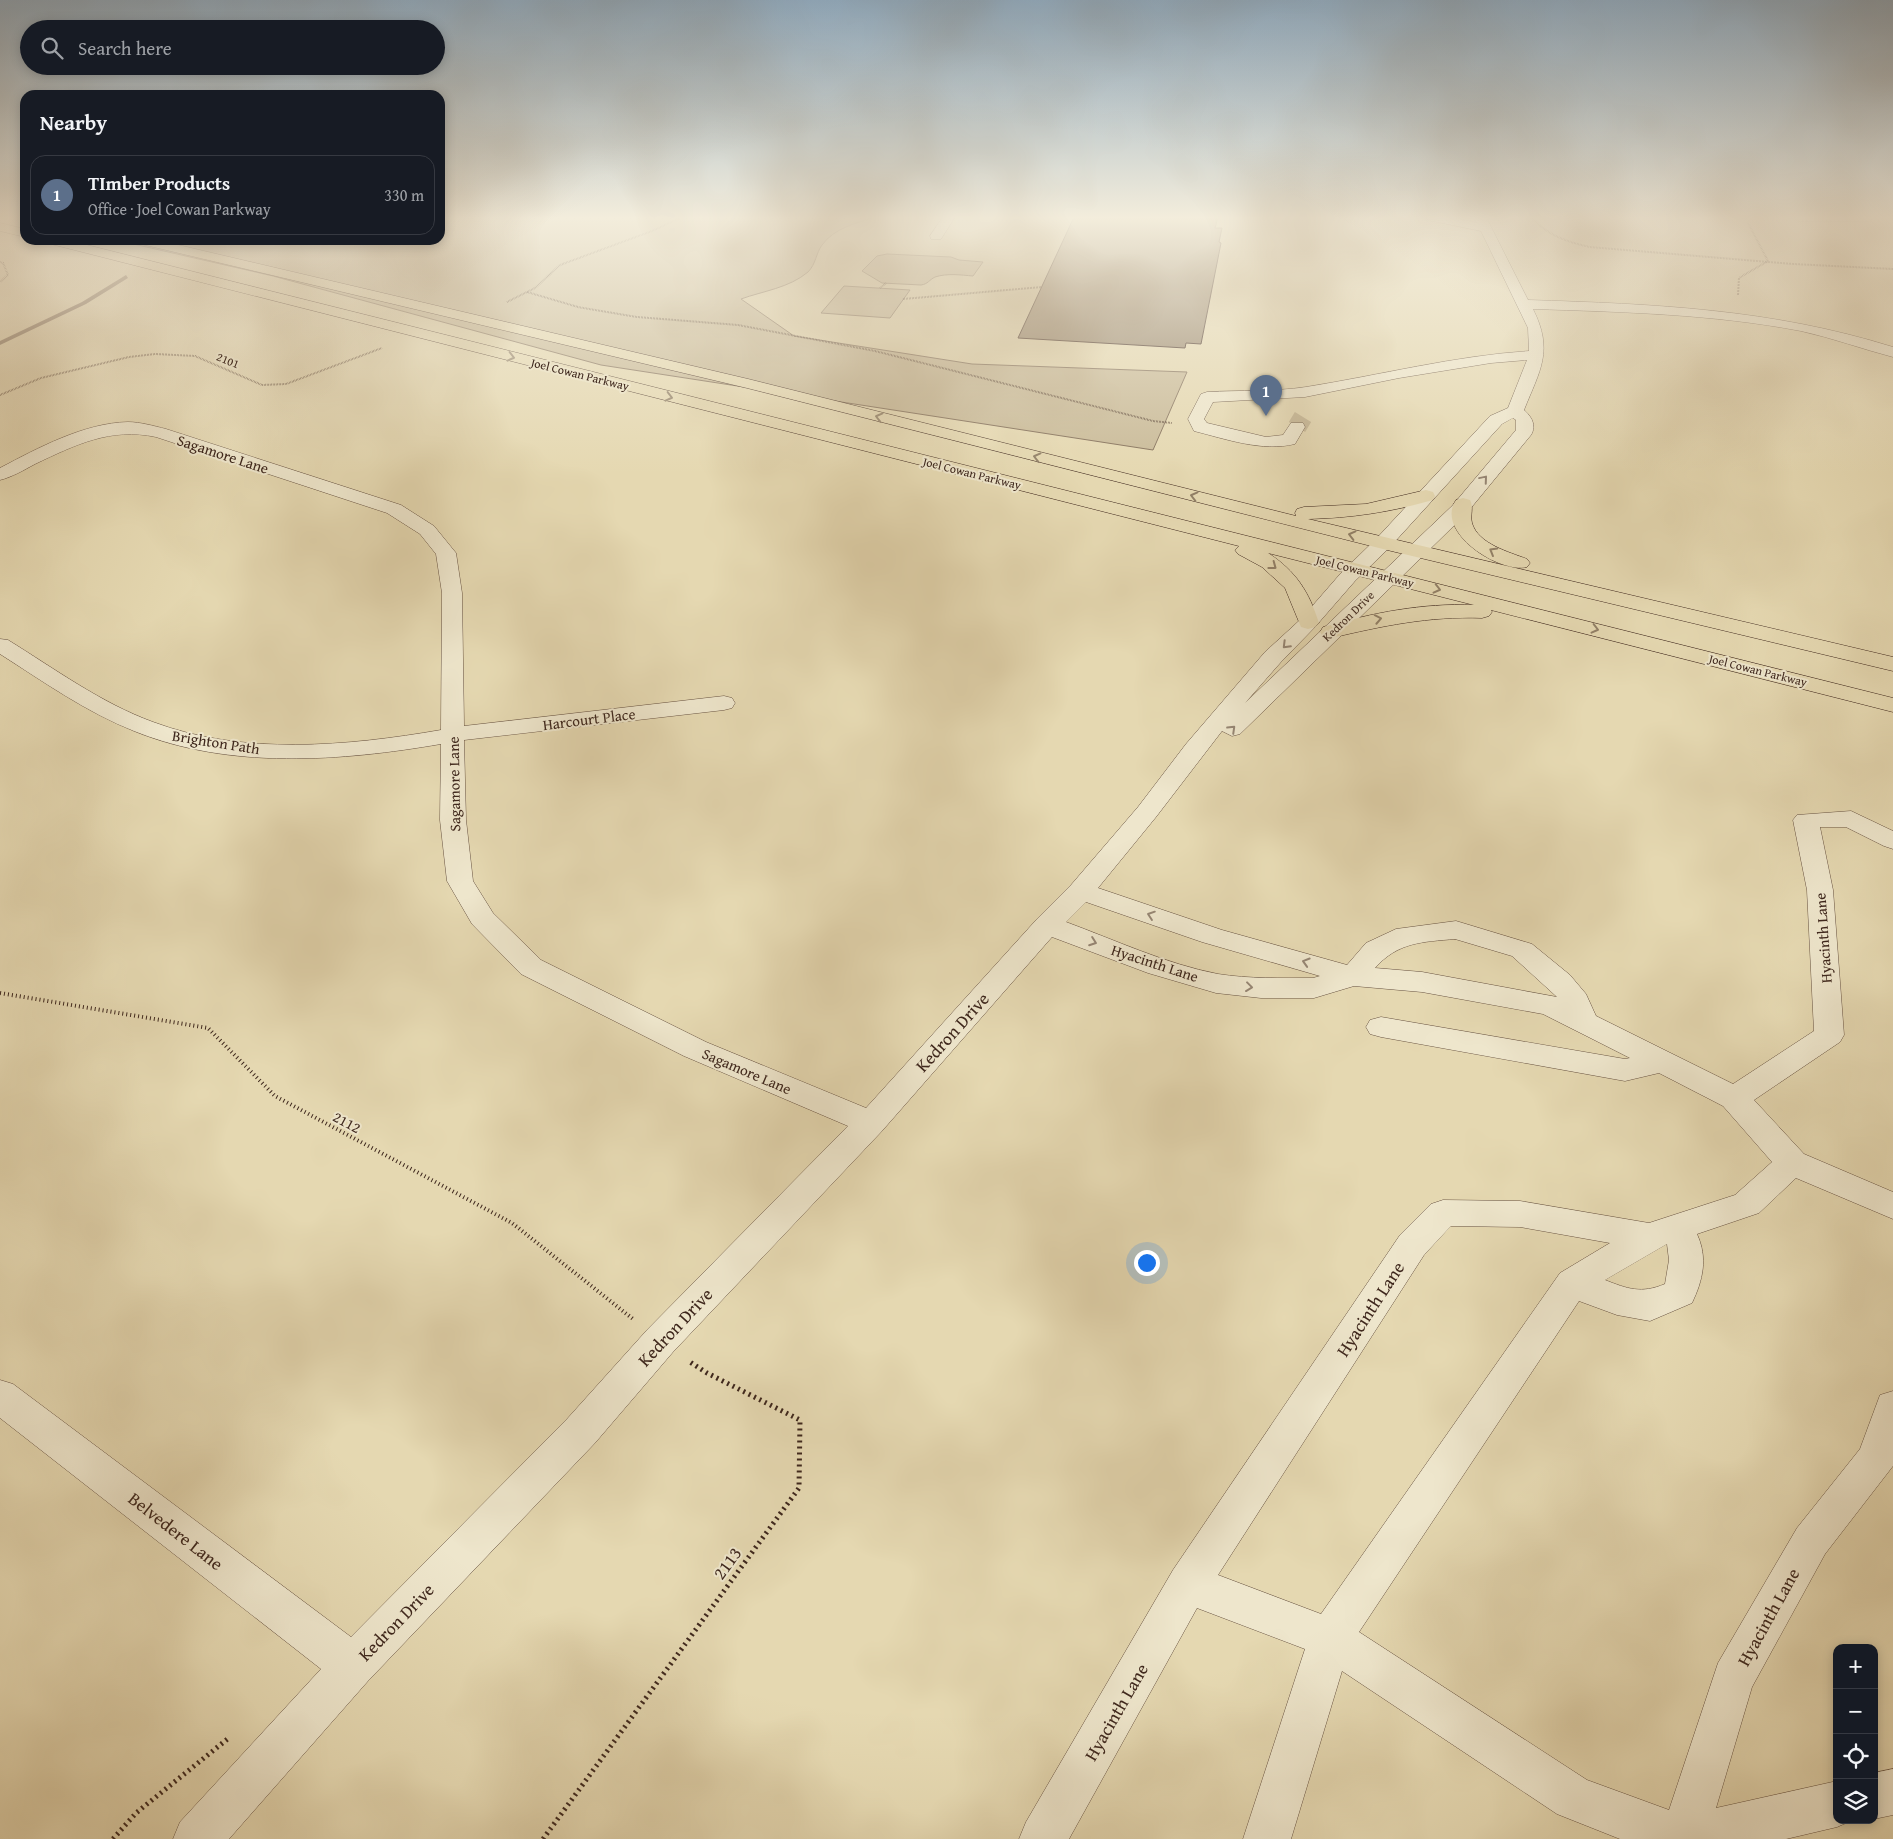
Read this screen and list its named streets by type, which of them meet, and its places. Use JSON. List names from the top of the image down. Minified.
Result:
{"streets":{"main road":["Joel Cowan Parkway"],"street":["Sagamore Lane","Kedron Drive","Harcourt Place","Brighton Path","Hyacinth Lane","Belvedere Lane"],"path":["2101","2112","2113"]},"crossings":[["Joel Cowan Parkway","Kedron Drive"],["Sagamore Lane","Kedron Drive"],["Sagamore Lane","Harcourt Place"],["Sagamore Lane","Brighton Path"],["Kedron Drive","Hyacinth Lane"],["Kedron Drive","2112"],["Kedron Drive","Belvedere Lane"],["Kedron Drive","2113"],["Harcourt Place","Brighton Path"],["2112","2113"]],"page":{"search":"Search here","heading":"Nearby","list":[{"mark":"1","name":"TImber Products","note":"Office · Joel Cowan Parkway","value":"330 m"}],"pins":"1","map_buttons":["+","−"]}}
